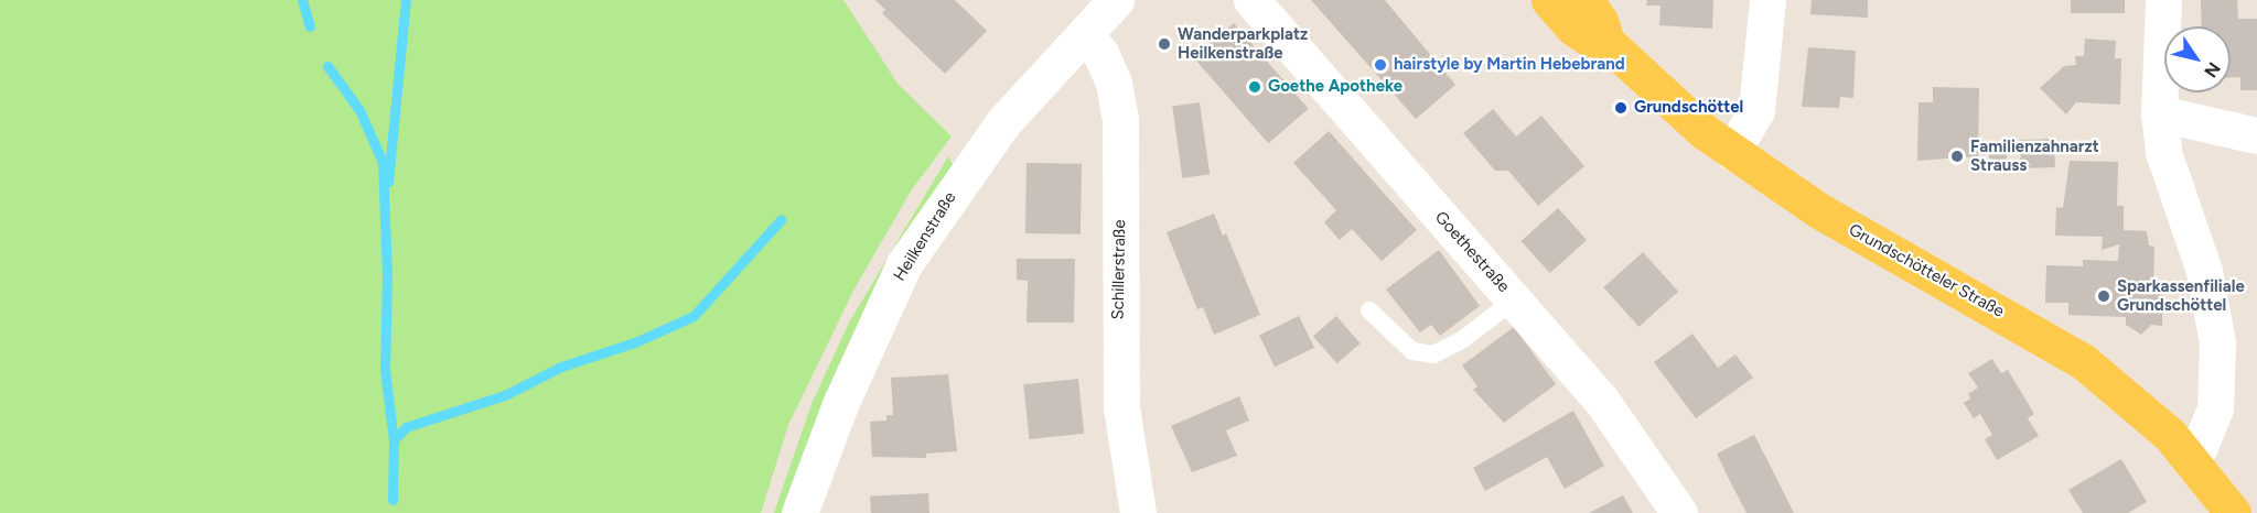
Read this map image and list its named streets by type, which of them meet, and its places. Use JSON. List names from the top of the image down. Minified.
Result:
{"streets":{"main road":["Grundschötteler Straße"],"street":["Heilkenstraße","Goethestraße","Schillerstraße"]},"crossings":[["Heilkenstraße","Schillerstraße"]],"places":["Wanderparkplatz Heilkenstraße","hairstyle by Martin Hebebrand","Goethe Apotheke","Grundschöttel","Familienzahnarzt Strauss","Sparkassenfiliale Grundschöttel"],"north":"bottom right"}
